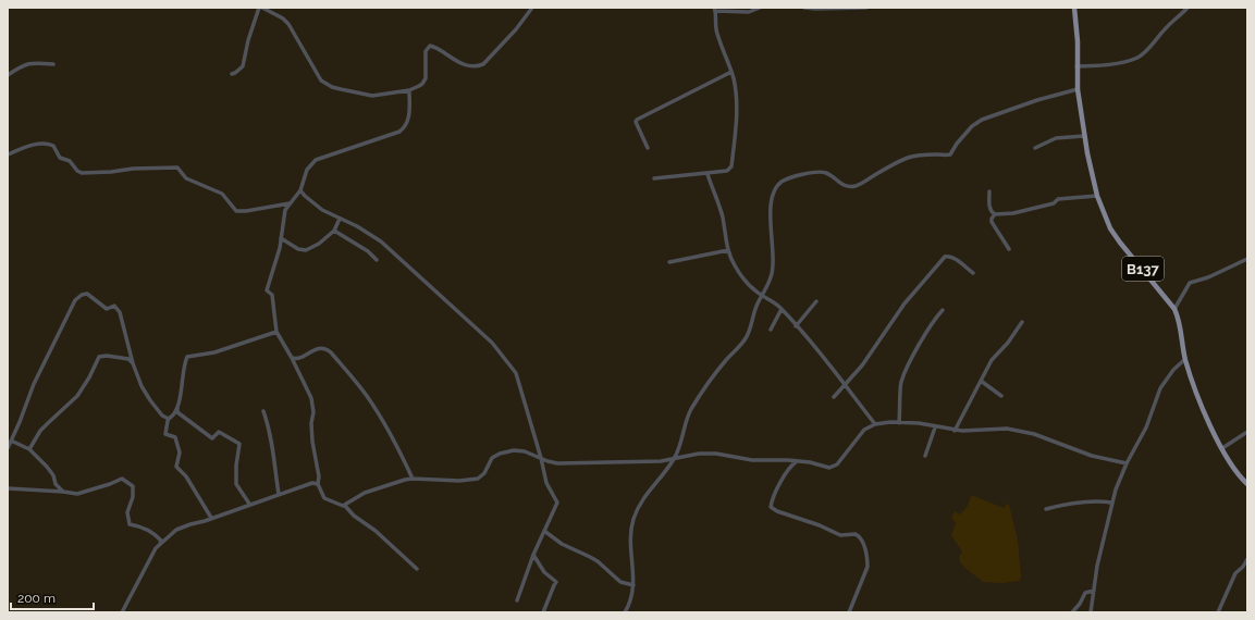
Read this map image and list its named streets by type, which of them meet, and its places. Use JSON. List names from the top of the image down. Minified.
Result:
{"streets":{"main road":["B137"]},"scale_bar":"200 m"}
